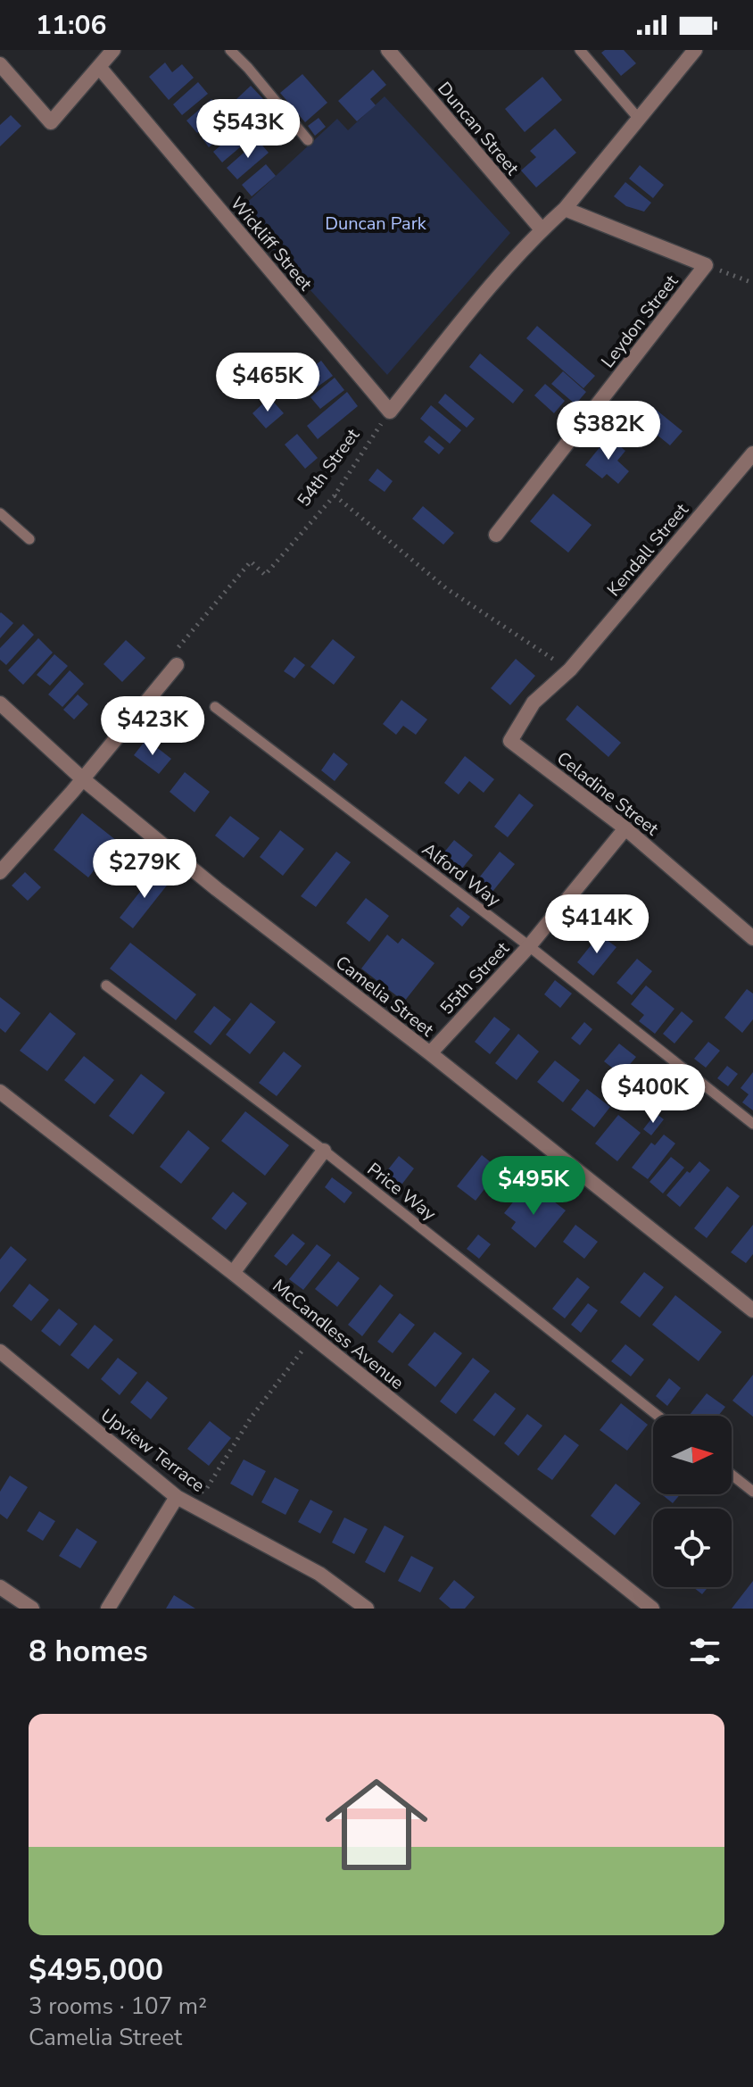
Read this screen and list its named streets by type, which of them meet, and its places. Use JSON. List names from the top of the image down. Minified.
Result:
{"streets":{"street":["Duncan Street","Wickliff Street","Leydon Street","Kendall Street","Celadine Street","55th Street","Camelia Street","McCandless Avenue","Upview Terrace"],"lane":["Alford Way","Price Way"],"path":["54th Street"]},"crossings":[["Wickliff Street","54th Street"],["Kendall Street","Celadine Street"],["Celadine Street","55th Street"],["Alford Way","55th Street"],["55th Street","Camelia Street"]],"parks":["Duncan Park"],"north":"right","page":{"status":"11:06","price":["$543K","$465K","$382K","$423K","$279K","$414K","$400K","$495K"],"heading":"8 homes","list":[{"name":"$495,000","note":"3 rooms · 107 m² · Camelia Street"}]}}
